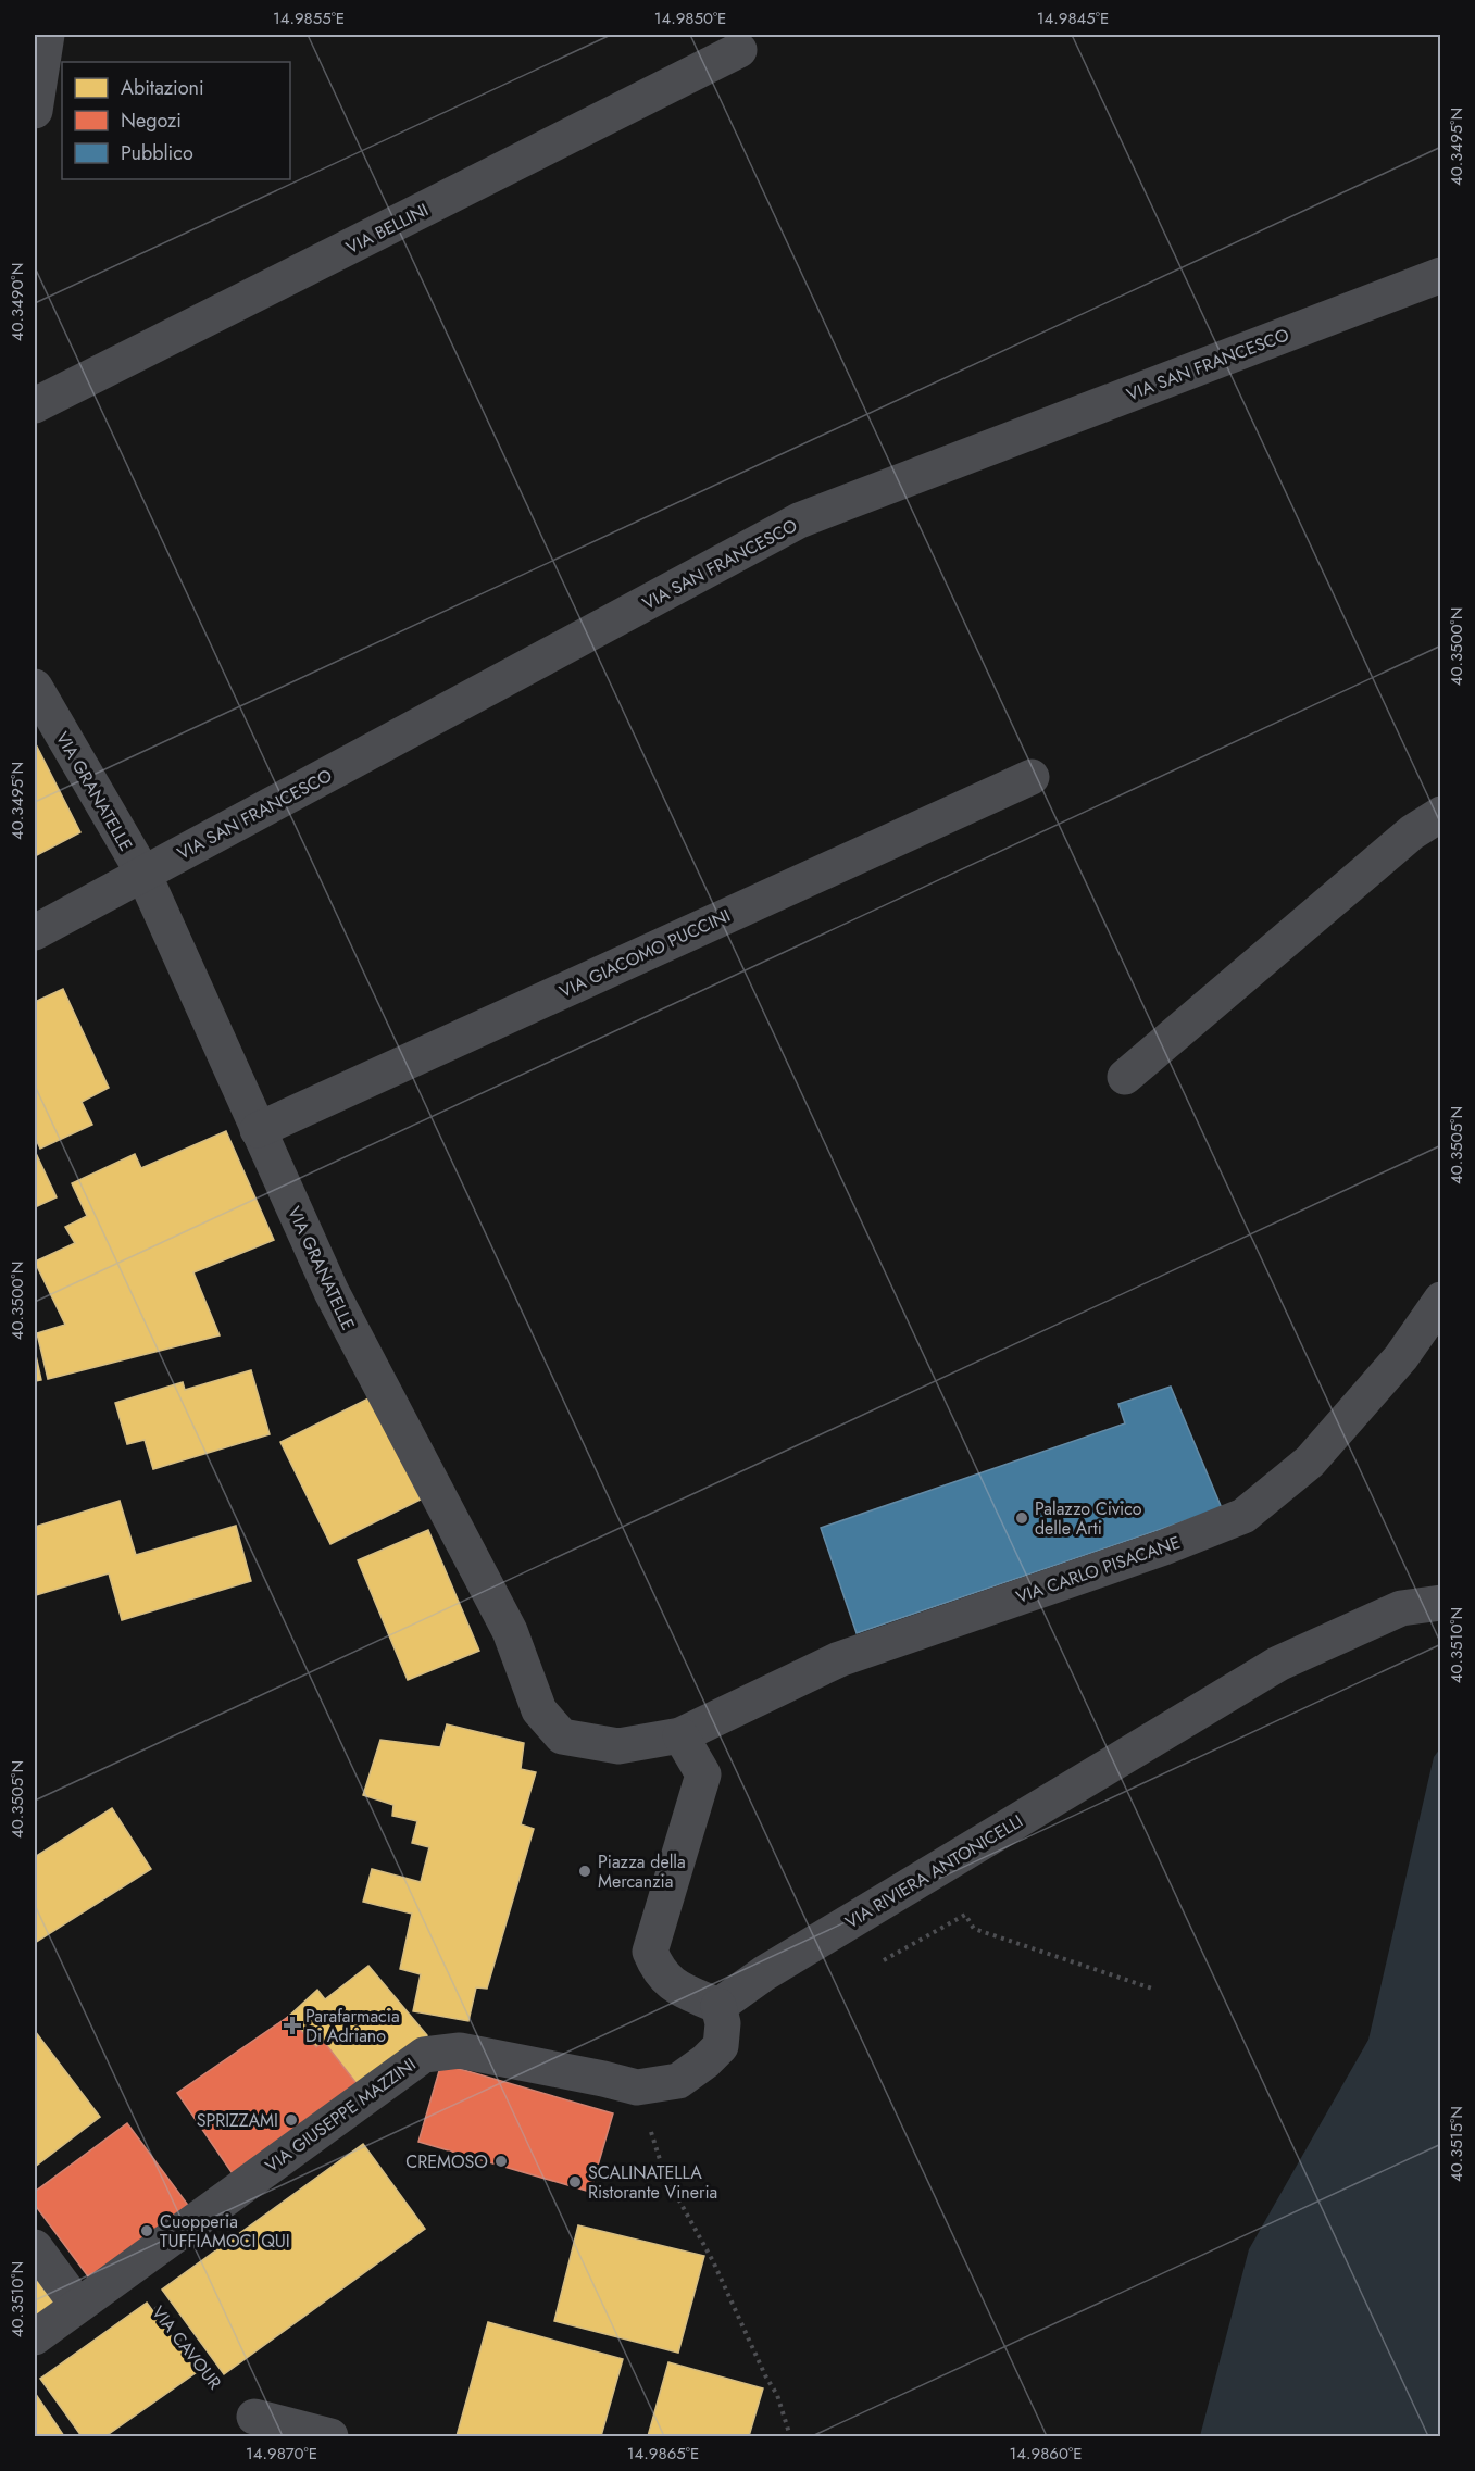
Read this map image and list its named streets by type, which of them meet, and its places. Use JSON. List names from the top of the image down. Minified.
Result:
{"streets":{"street":["VIA BELLINI","VIA SAN FRANCESCO","VIA GRANATELLE","VIA GIACOMO PUCCINI","VIA CARLO PISACANE","VIA RIVIERA ANTONICELLI","VIA GIUSEPPE MAZZINI"],"path":["VIA CAVOUR"]},"crossings":[["VIA SAN FRANCESCO","VIA GRANATELLE"],["VIA GRANATELLE","VIA GIACOMO PUCCINI"],["VIA GRANATELLE","VIA CARLO PISACANE"],["VIA RIVIERA ANTONICELLI","VIA GIUSEPPE MAZZINI"],["VIA GIUSEPPE MAZZINI","VIA CAVOUR"]],"places":{"other":["Palazzo Civico delle Arti","Piazza della Mercanzia","SPRIZZAMI","CREMOSO","SCALINATELLA Ristorante Vineria","Cuopperia TUFFIAMOCI QUI"],"health":["Parafarmacia Di Adriano"]},"legend":["Abitazioni","Negozi","Pubblico"],"coordinates":["14.9855°E","14.9850°E","14.9845°E","40.3495°N","40.3490°N","40.3500°N","40.3505°N","40.3510°N","40.3515°N","14.9870°E","14.9865°E","14.9860°E"]}
